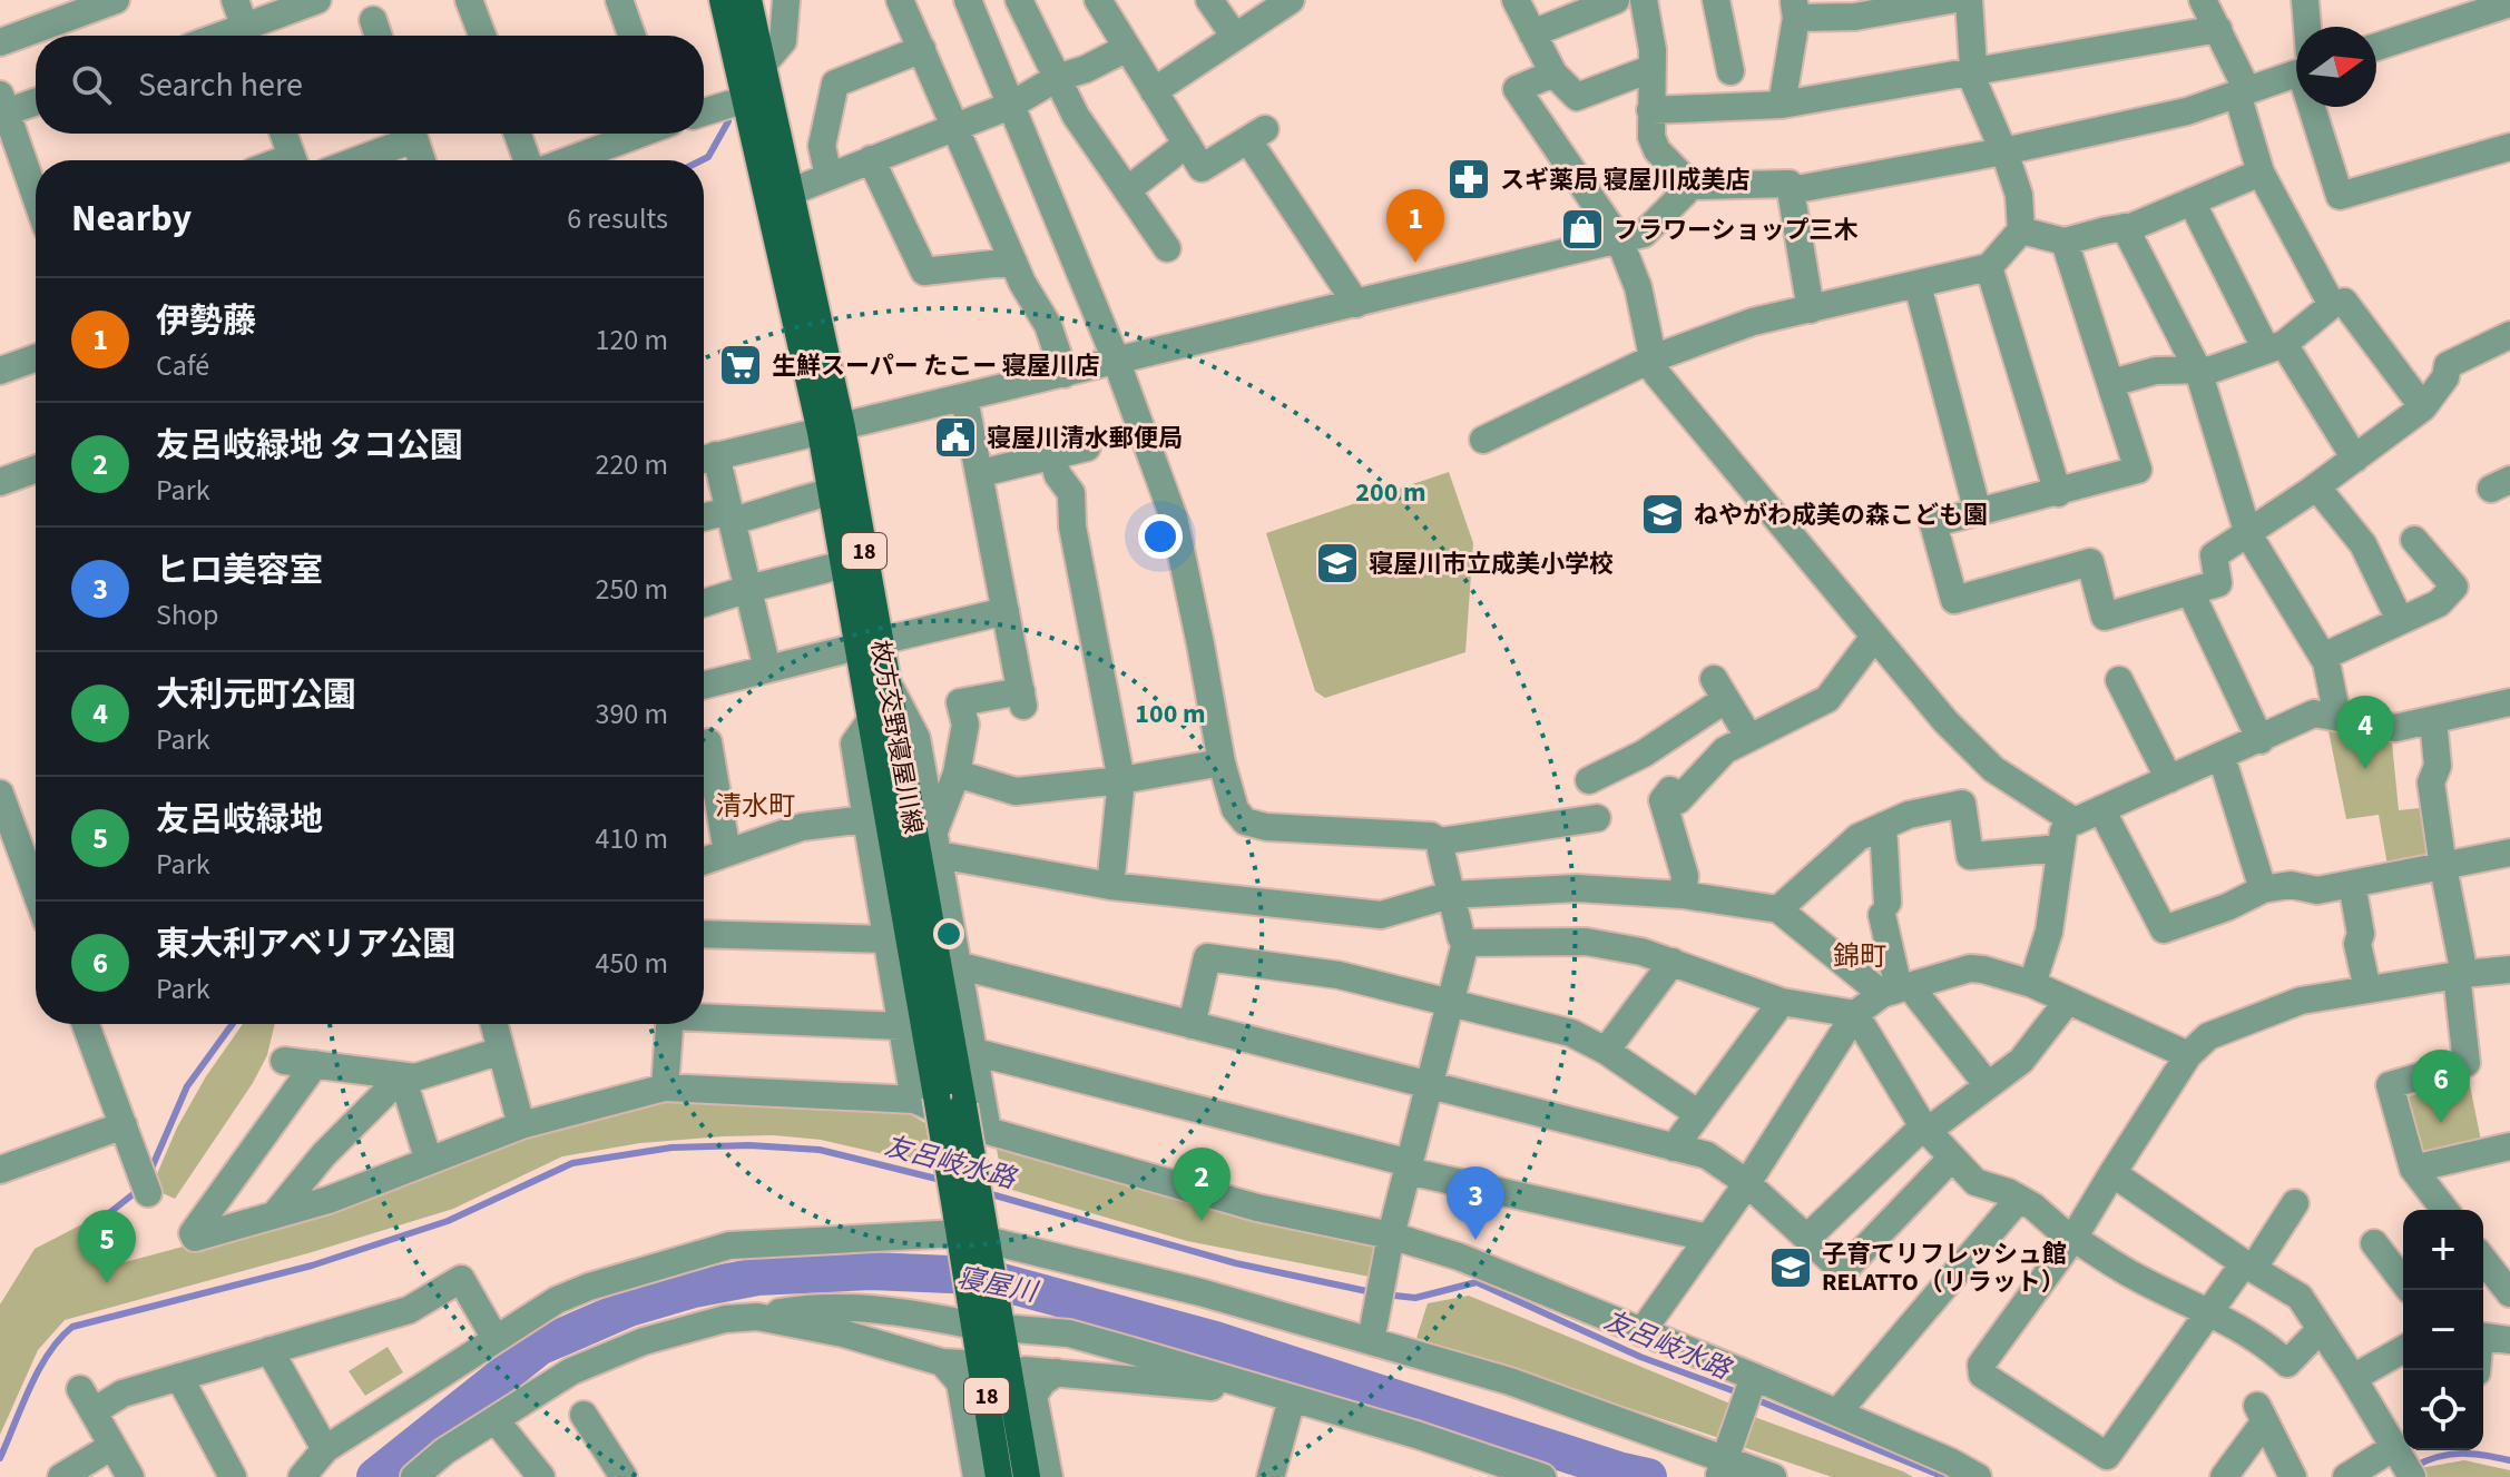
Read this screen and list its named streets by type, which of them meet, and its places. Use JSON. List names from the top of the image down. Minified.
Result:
{"streets":{"main road":["18","枚方交野寝屋川線"]},"districts":["清水町","錦町"],"water":["友呂岐水路","寝屋川"],"places":{"pharmacy":["スギ薬局 寝屋川成美店"],"shop":["フラワーショップ三木"],"supermarket":["生鮮スーパー たこー 寝屋川店"],"public building":["寝屋川清水郵便局"],"school or university":["ねやがわ成美の森こども園","寝屋川市立成美小学校","子育てリフレッシュ館 RELATTO（リラット）"]},"north":"right","page":{"search":"Search here","heading":["Nearby","6 results"],"pins":["1","4","6","2","3","5"],"list":[{"mark":"1","name":"伊勢藤","note":"Café","value":"120 m"},{"mark":"2","name":"友呂岐緑地 タコ公園","note":"Park","value":"220 m"},{"mark":"3","name":"ヒロ美容室","note":"Shop","value":"250 m"},{"mark":"4","name":"大利元町公園","note":"Park","value":"390 m"},{"mark":"5","name":"友呂岐緑地","note":"Park","value":"410 m"},{"mark":"6","name":"東大利アベリア公園","note":"Park","value":"450 m"}],"map_buttons":["+","−"]},"rings":["200 m","100 m"]}
